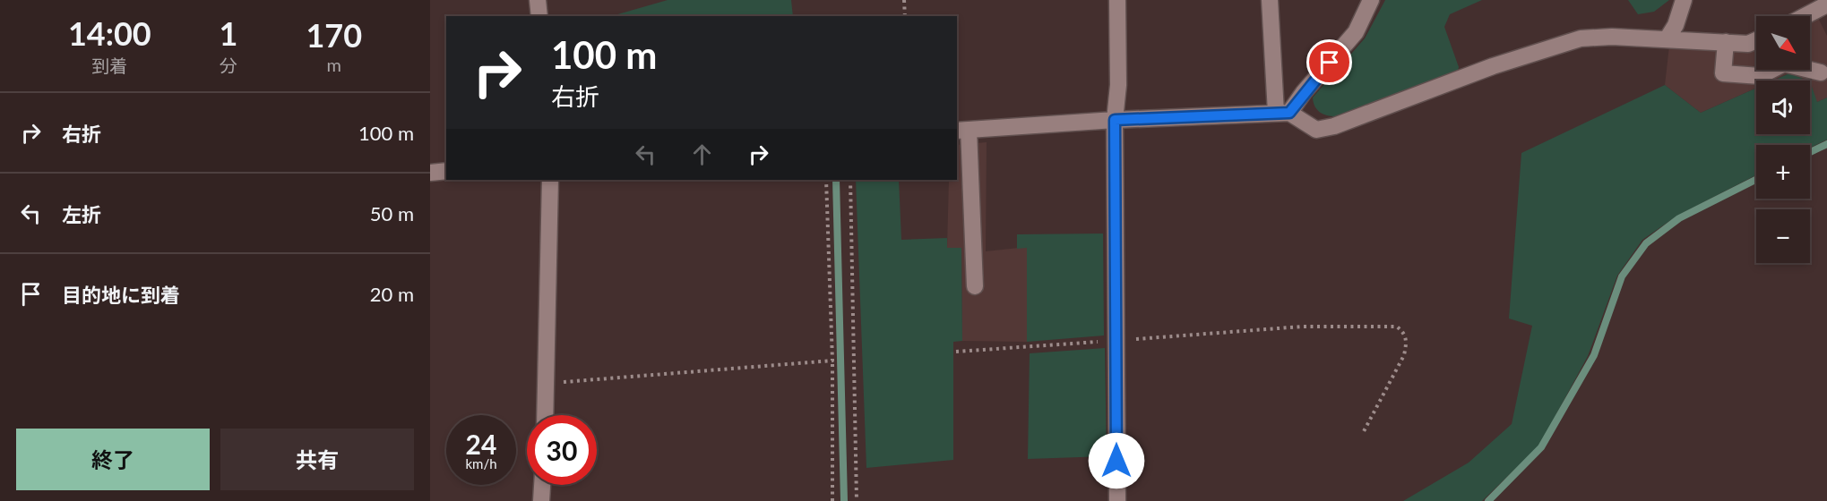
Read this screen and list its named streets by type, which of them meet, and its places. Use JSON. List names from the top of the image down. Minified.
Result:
{"north":"bottom right","page":{"eta":["14:00","到着","1","分","170","m"],"map_buttons":["+","−"],"turn":["100 m","右折"],"list":[{"name":"右折","value":"100 m"},{"name":"左折","value":"50 m"},{"name":"目的地に到着","value":"20 m"}],"speed":"24 km/h","limit":"30","buttons":["終了","共有"]}}
